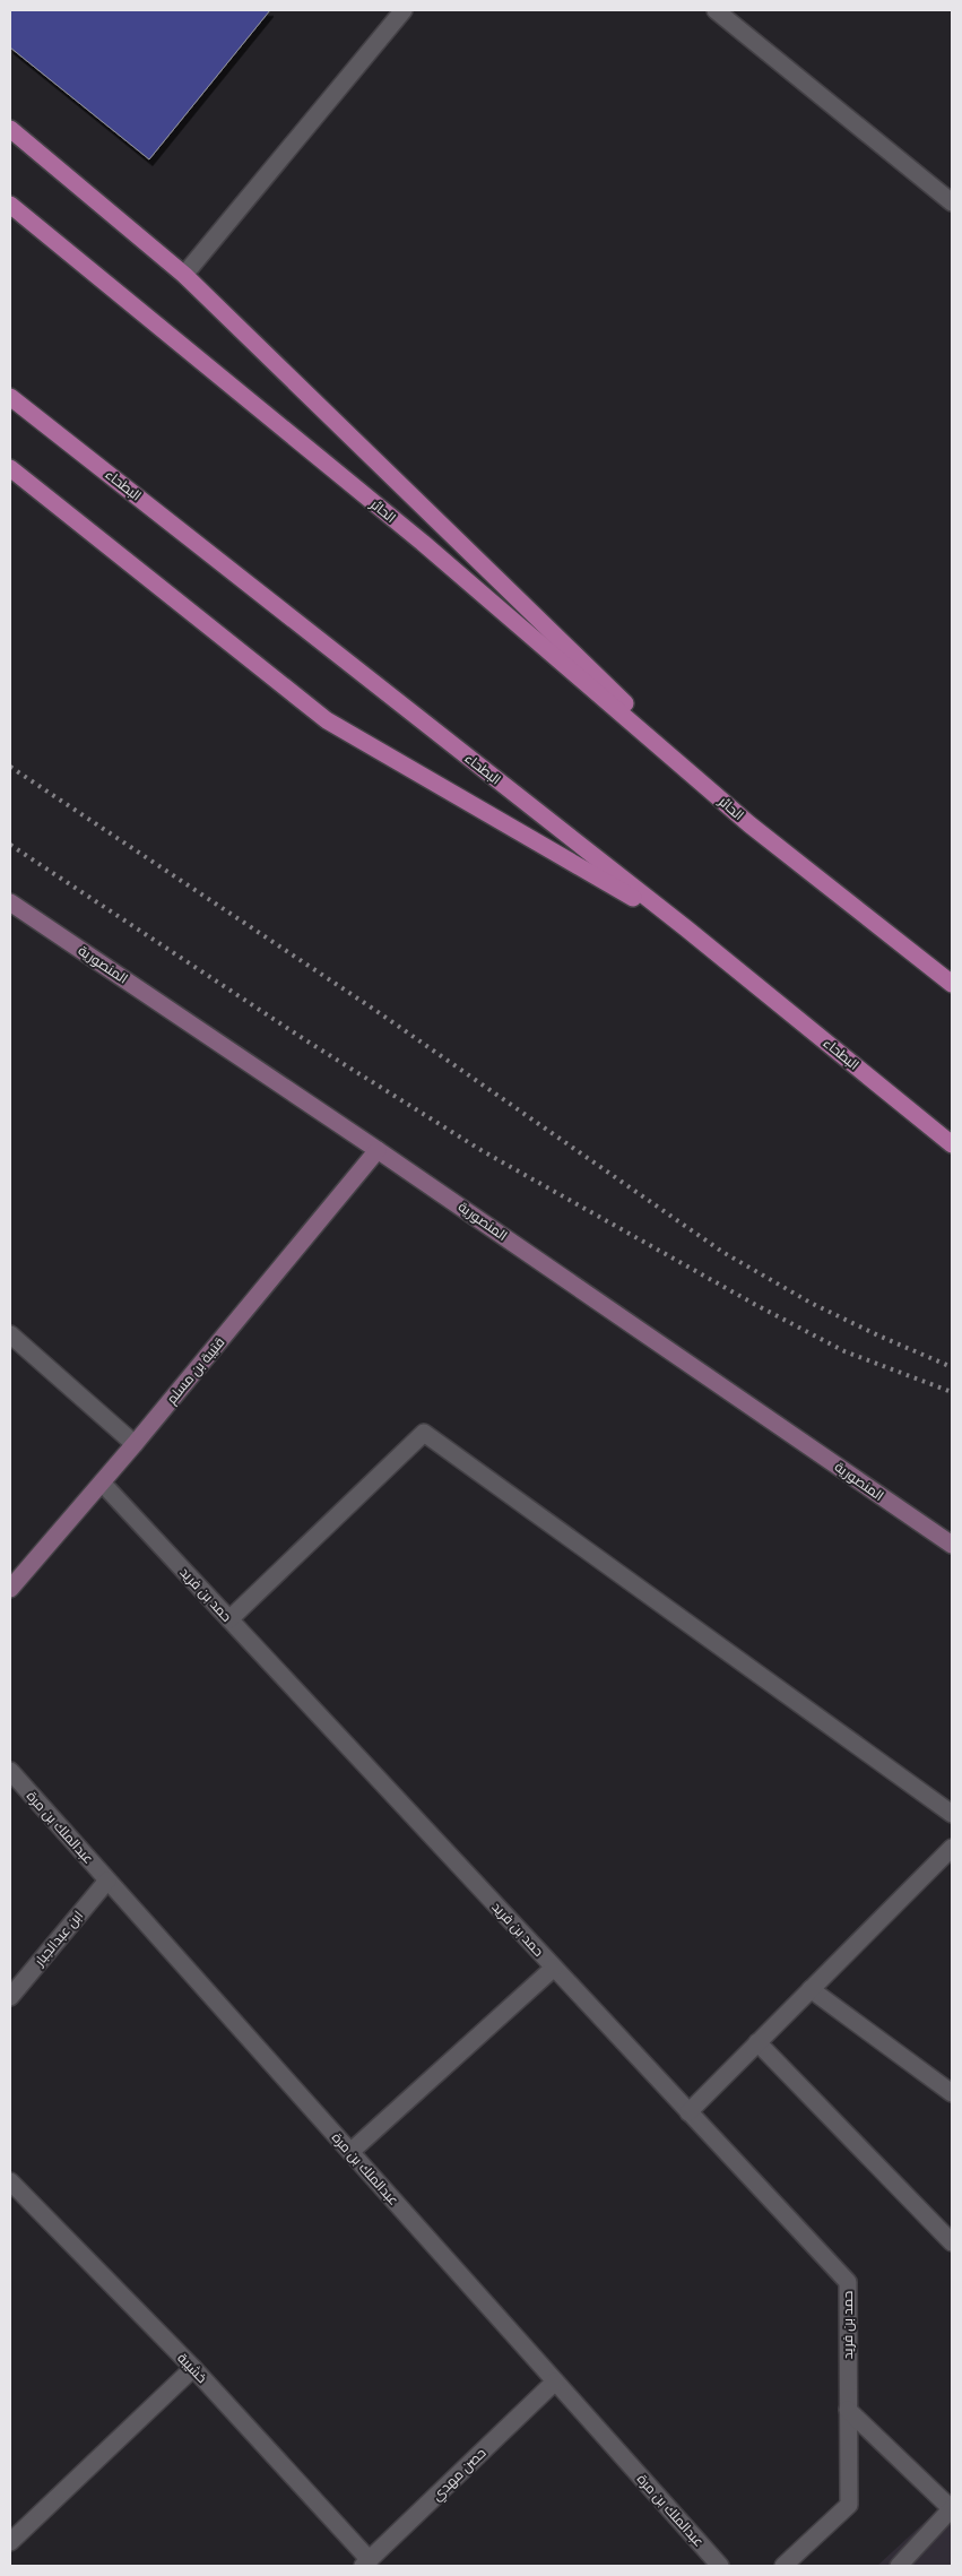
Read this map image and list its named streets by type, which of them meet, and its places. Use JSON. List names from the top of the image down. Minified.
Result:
{"streets":{"main road":["البطحاء","الحائر"],"street":["المنصورية","قتيبة بن مسلم","حمد بن فريد","عبدالملك بن مرة","ابن عبدالجبار","خشيبة","حصن مهدي"]},"crossings":[["المنصورية","قتيبة بن مسلم"],["قتيبة بن مسلم","حمد بن فريد"],["عبدالملك بن مرة","ابن عبدالجبار"],["عبدالملك بن مرة","حصن مهدي"],["خشيبة","حصن مهدي"]]}
